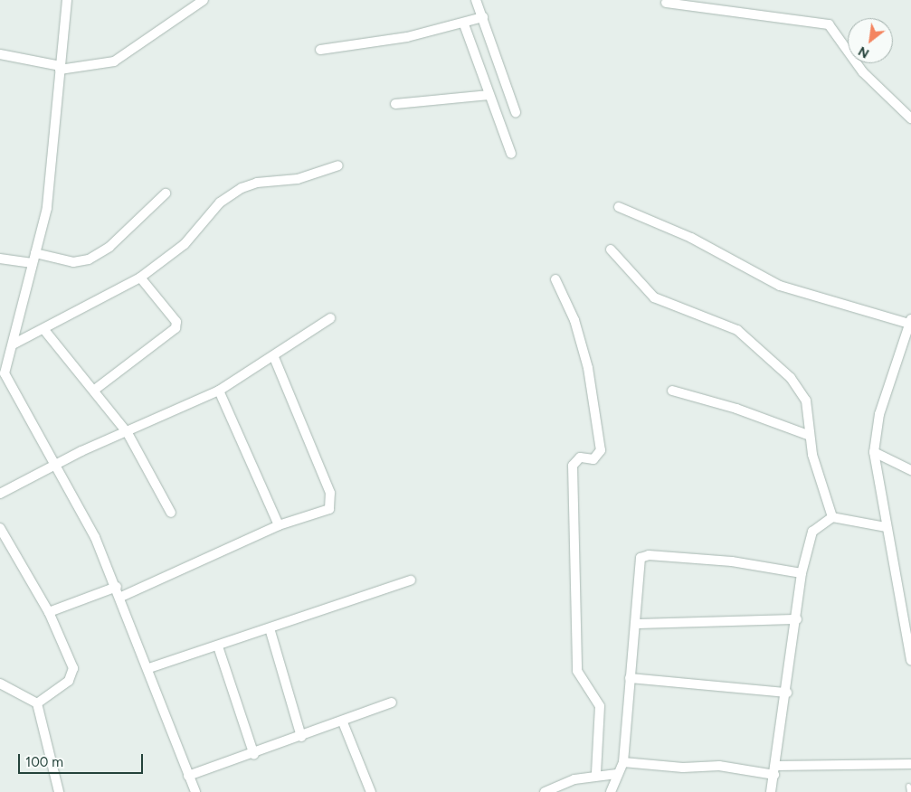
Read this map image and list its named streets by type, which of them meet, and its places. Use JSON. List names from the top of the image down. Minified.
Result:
{"scale_bar":"100 m","north":"bottom left"}
